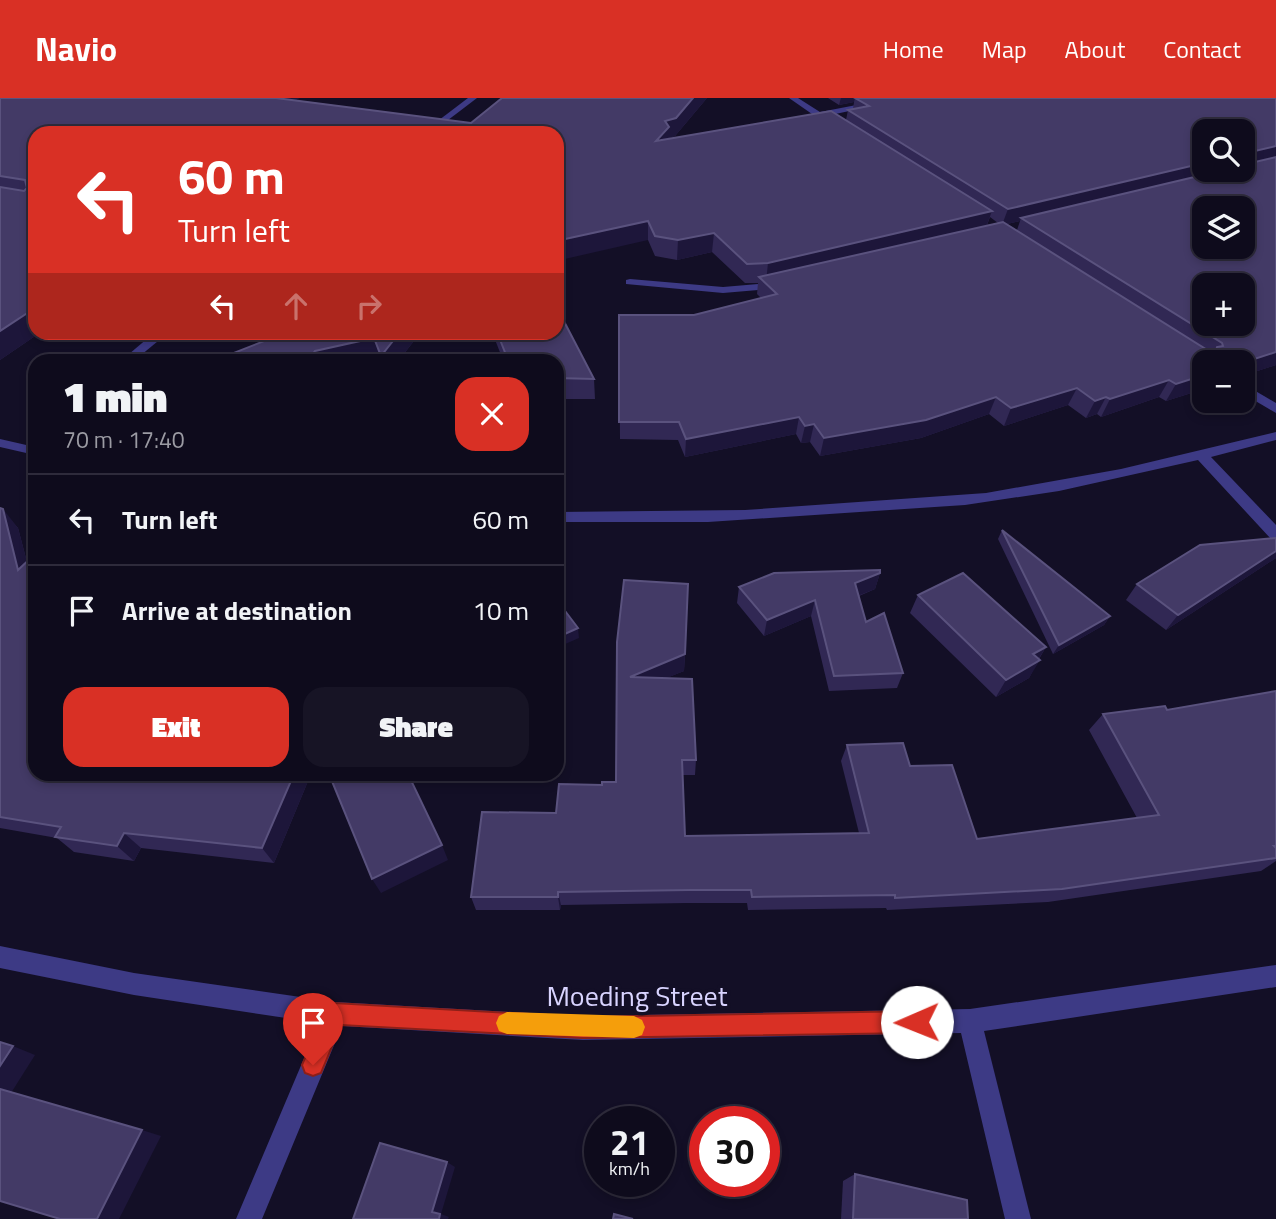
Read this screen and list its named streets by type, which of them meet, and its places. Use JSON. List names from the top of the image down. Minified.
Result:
{"streets":{"street":["Moeding Street"]},"page":{"header":"Navio","nav":["Home","Map","About","Contact"],"map_buttons":["+","−"],"turn":["60 m","Turn left"],"heading":["1 min","70 m · 17:40"],"list":[{"name":"Turn left","value":"60 m"},{"name":"Arrive at destination","value":"10 m"}],"buttons":["Exit","Share"],"speed":"21 km/h","limit":"30"}}
